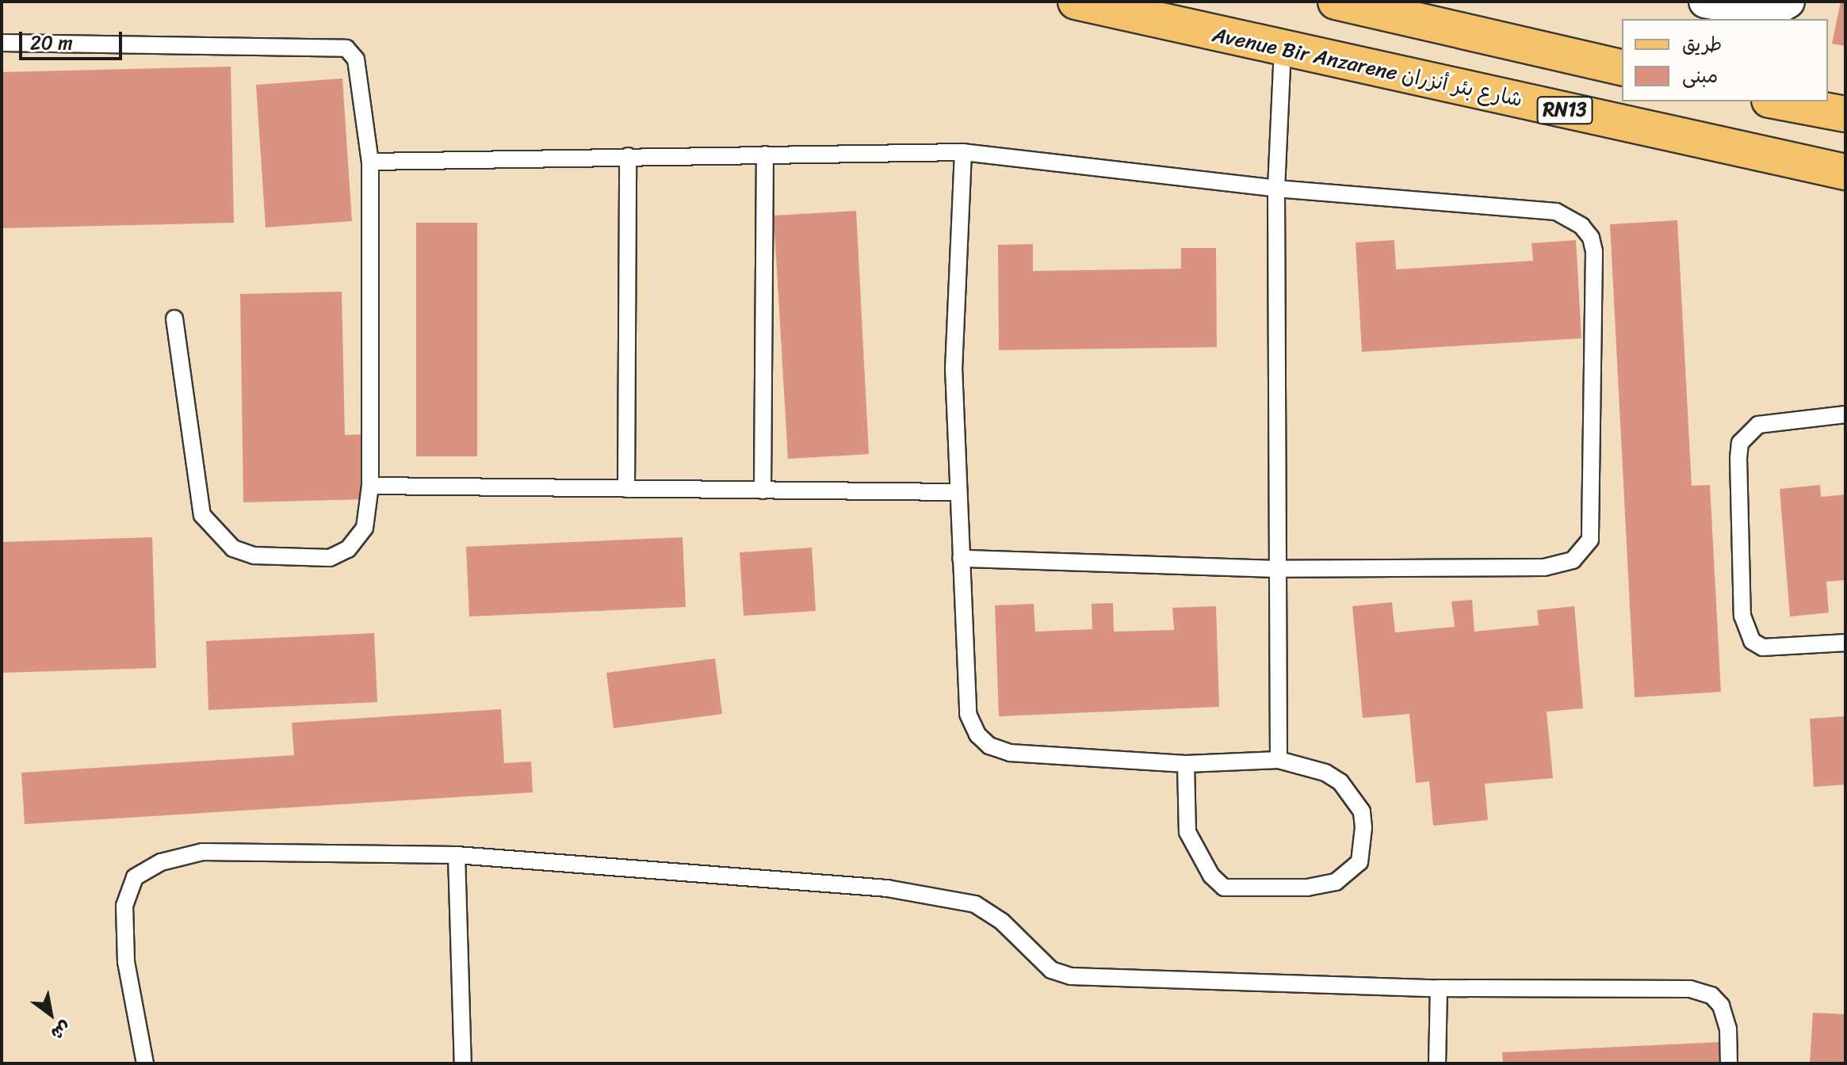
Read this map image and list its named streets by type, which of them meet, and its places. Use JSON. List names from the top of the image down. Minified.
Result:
{"streets":{"main road":["Avenue Bir Anzarene شارع بئر أنزران","RN13"]},"legend":["طريق","مبنى"],"scale_bar":"20 m","north":"bottom right"}
